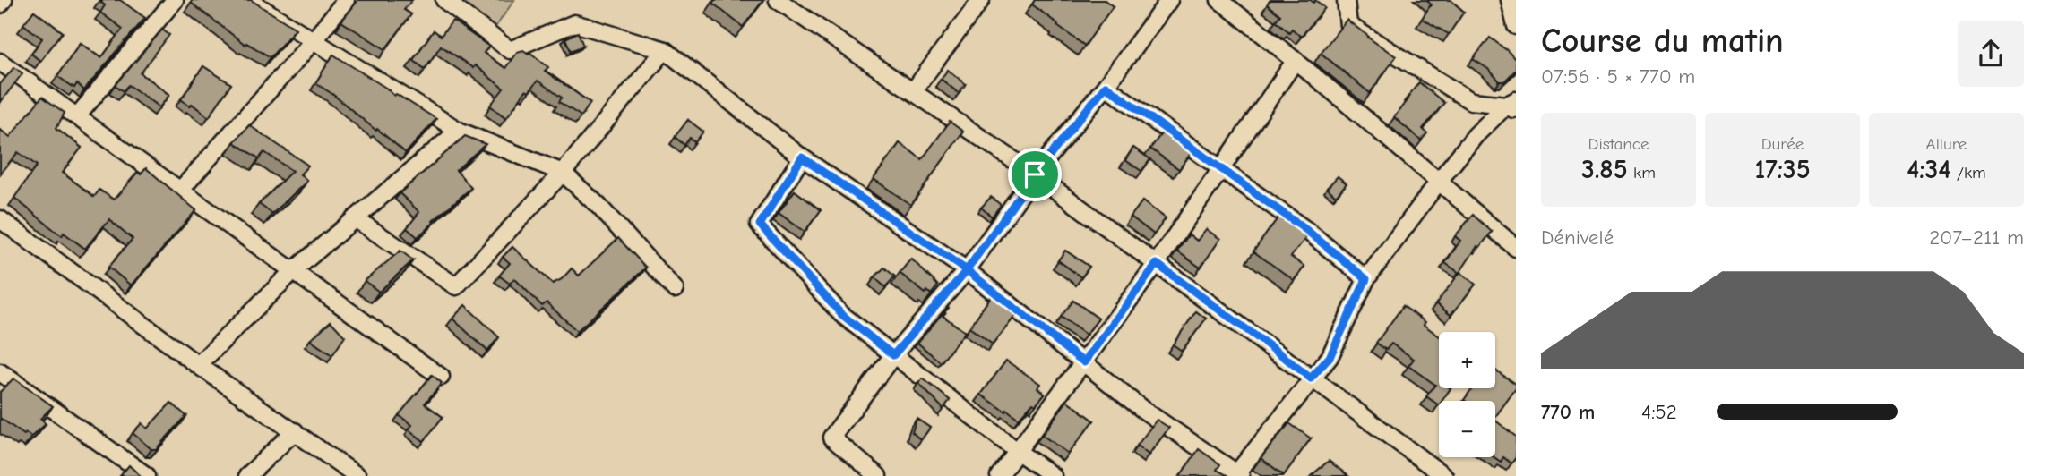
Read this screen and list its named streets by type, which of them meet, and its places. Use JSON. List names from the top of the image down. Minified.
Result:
{"page":{"heading":["Course du matin","07:56 · 5 × 770 m"],"stats":[["Distance","3.85 km"],["Durée","17:35"],["Allure","4:34 /km"]],"chart":["Dénivelé","207–211 m"],"map_buttons":["+","−"],"list":[{"name":"770 m","note":"4:52"}]}}
